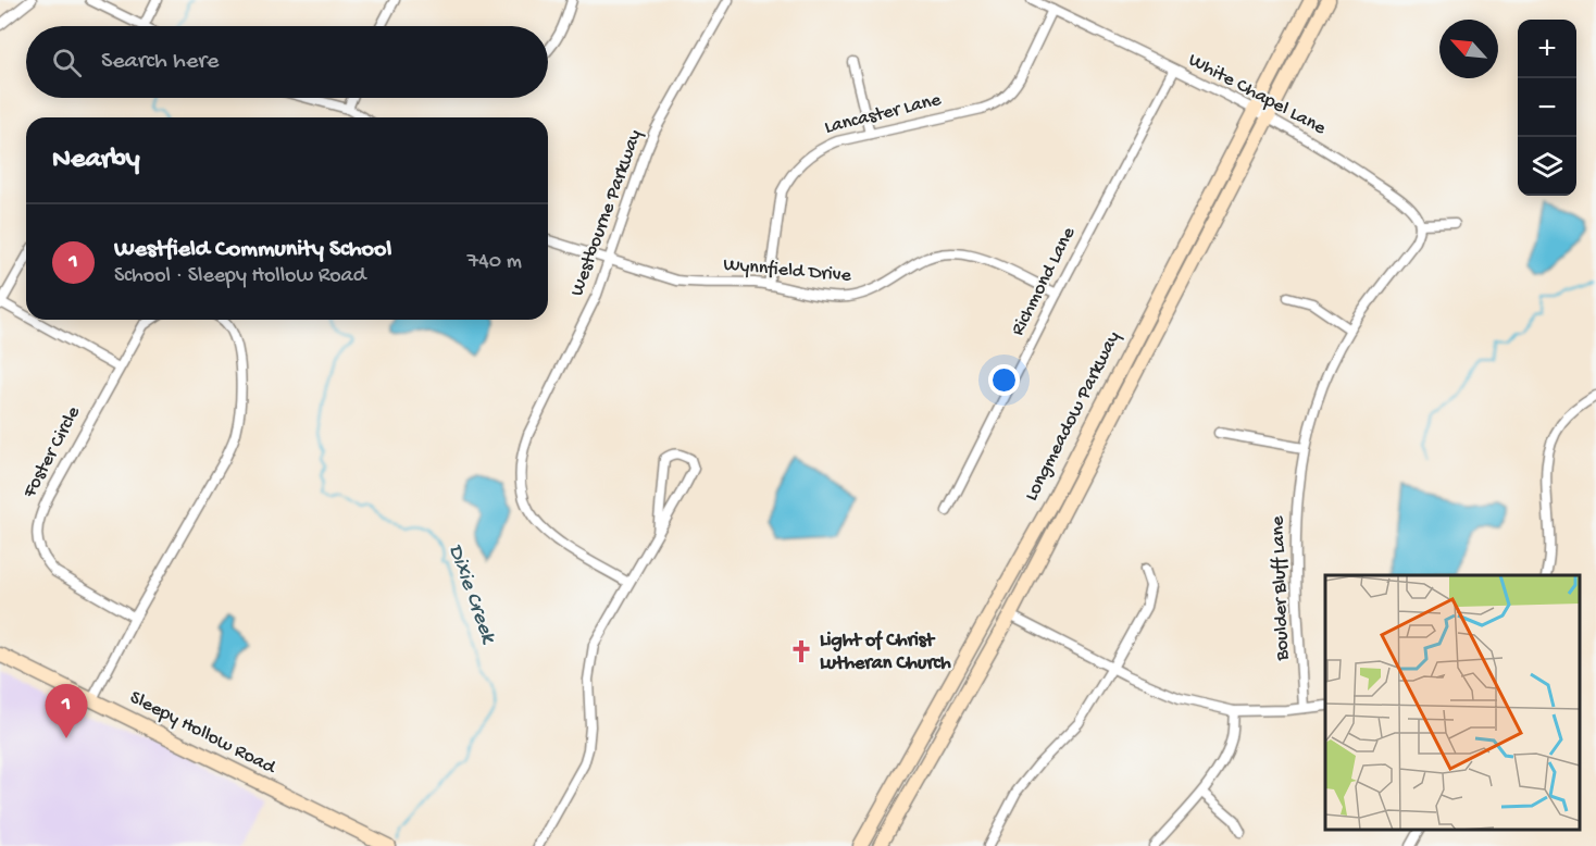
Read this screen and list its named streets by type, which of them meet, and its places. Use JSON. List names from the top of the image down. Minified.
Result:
{"streets":{"street":["White Chapel Lane","Lancaster Lane","Westbourne Parkway","Wynnfield Drive","Richmond Lane","Longmeadow Parkway","Foster Circle","Boulder Bluff Lane","Sleepy Hollow Road"]},"crossings":[["White Chapel Lane","Lancaster Lane"],["White Chapel Lane","Richmond Lane"],["White Chapel Lane","Longmeadow Parkway"],["White Chapel Lane","Boulder Bluff Lane"],["Lancaster Lane","Wynnfield Drive"],["Westbourne Parkway","Wynnfield Drive"],["Wynnfield Drive","Richmond Lane"]],"water":["Dixie Creek"],"places":{"church":["Light of Christ Lutheran Church"]},"north":"top left","page":{"map_buttons":["+","−"],"search":"Search here","heading":"Nearby","list":[{"mark":"1","name":"Westfield Community School","note":"School · Sleepy Hollow Road","value":"740 m"}],"pins":"1"}}
